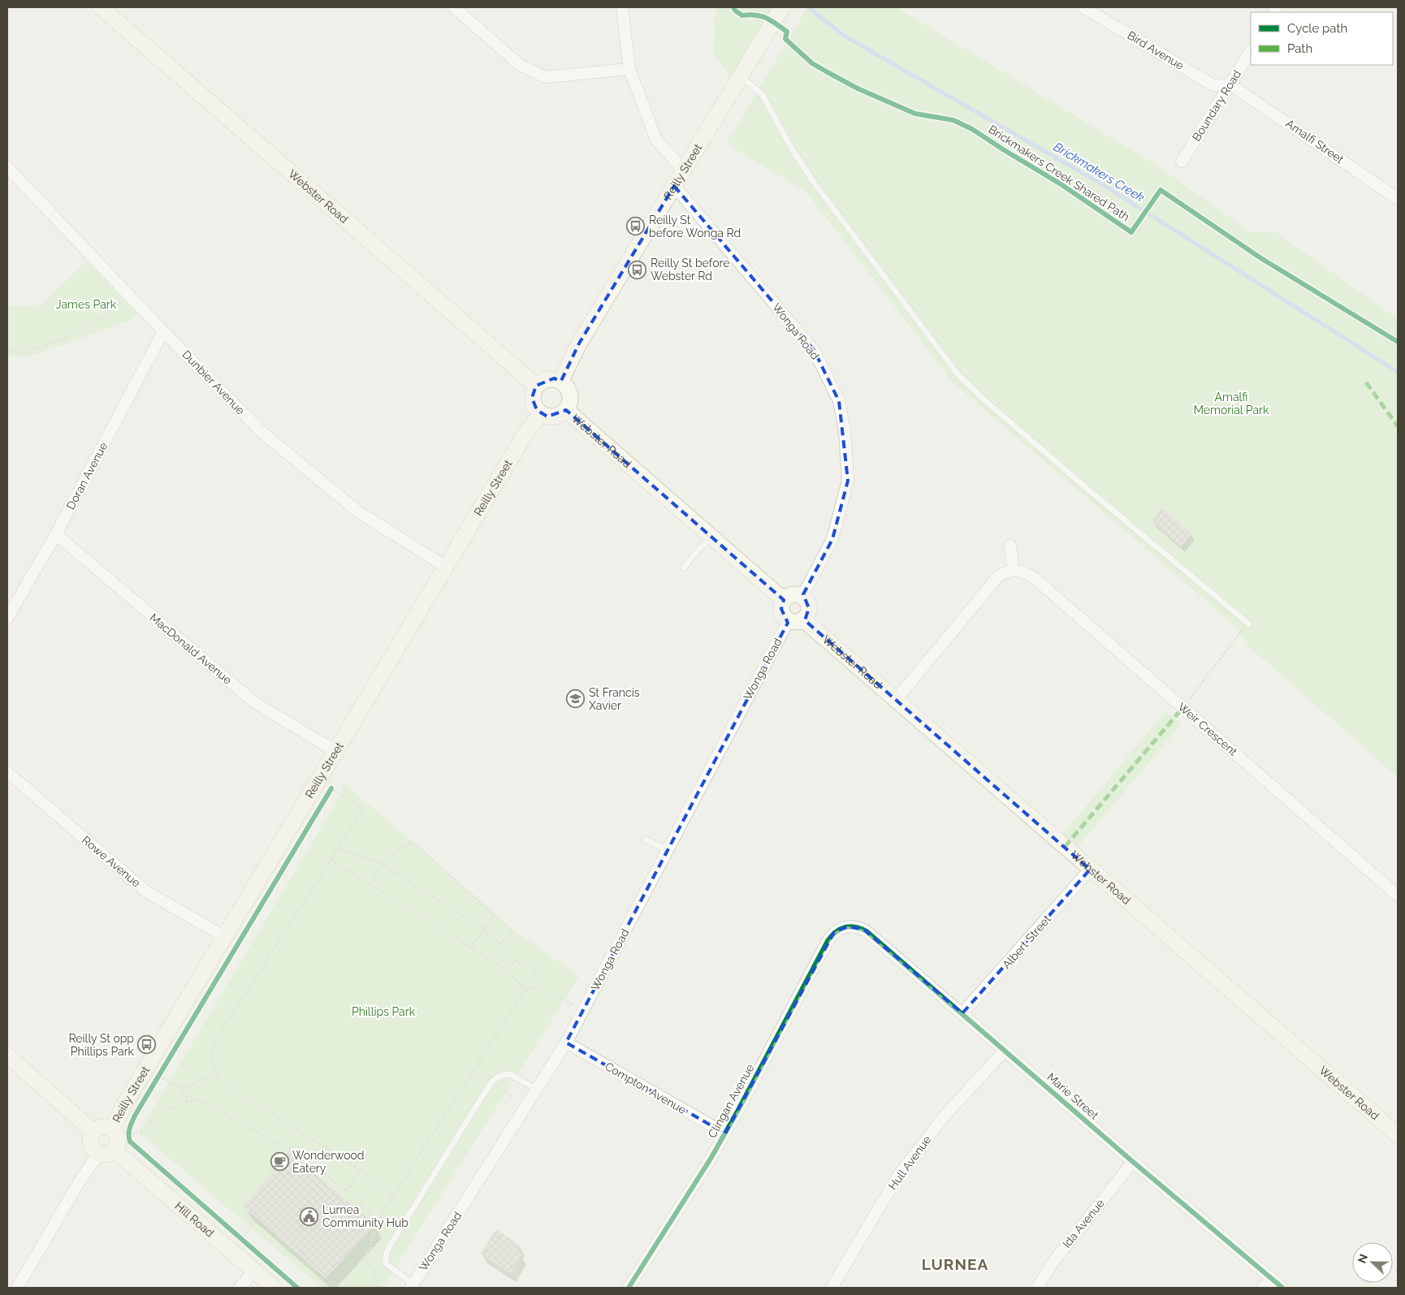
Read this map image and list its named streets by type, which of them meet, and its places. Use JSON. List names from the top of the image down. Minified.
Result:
{"streets":{"street":["Bird Avenue","Boundary Road","Amalfi Street","Reilly Street","Webster Road","Wonga Road","Dunbier Avenue","Doran Avenue","MacDonald Avenue","Weir Crescent","Rowe Avenue","Albert Street","Compton Avenue","Marie Street","Clingan Avenue","Hull Avenue","Hill Road","Ida Avenue"],"cycle path":["Brickmakers Creek Shared Path"]},"crossings":[["Bird Avenue","Boundary Road"],["Bird Avenue","Amalfi Street"],["Boundary Road","Amalfi Street"],["Reilly Street","Webster Road"],["Reilly Street","Wonga Road"],["Reilly Street","Dunbier Avenue"],["Reilly Street","MacDonald Avenue"],["Reilly Street","Rowe Avenue"],["Reilly Street","Hill Road"],["Webster Road","Wonga Road"],["Webster Road","Albert Street"],["Wonga Road","Compton Avenue"],["Dunbier Avenue","Doran Avenue"],["Doran Avenue","MacDonald Avenue"],["Albert Street","Marie Street"],["Compton Avenue","Clingan Avenue"],["Marie Street","Clingan Avenue"],["Marie Street","Hull Avenue"],["Marie Street","Ida Avenue"]],"districts":["LURNEA"],"water":["Brickmakers Creek"],"parks":["James Park","Amalfi Memorial Park","Phillips Park"],"places":{"bus stop":["Reilly St before Wonga Rd","Reilly St before Webster Rd","Reilly St opp Phillips Park"],"school or university":["St Francis Xavier"],"cafe":["Wonderwood Eatery"],"public building":["Lurnea Community Hub"]},"legend":["Cycle path","Path"],"north":"left"}
